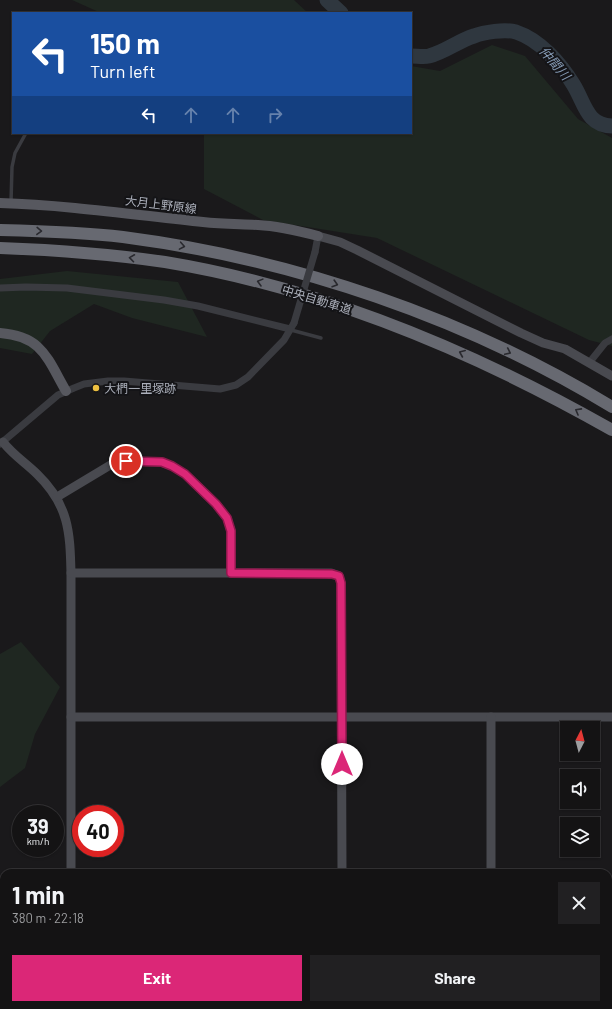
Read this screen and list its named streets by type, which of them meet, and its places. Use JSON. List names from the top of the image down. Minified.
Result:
{"streets":{"highway":["中央自動車道"],"main road":["大月上野原線"]},"water":["仲間川"],"places":["大椚一里塚跡"],"north":"top","page":{"turn":["150 m","Turn left"],"speed":"39 km/h","limit":"40","heading":["1 min","380 m · 22:18"],"buttons":["Exit","Share"]}}
